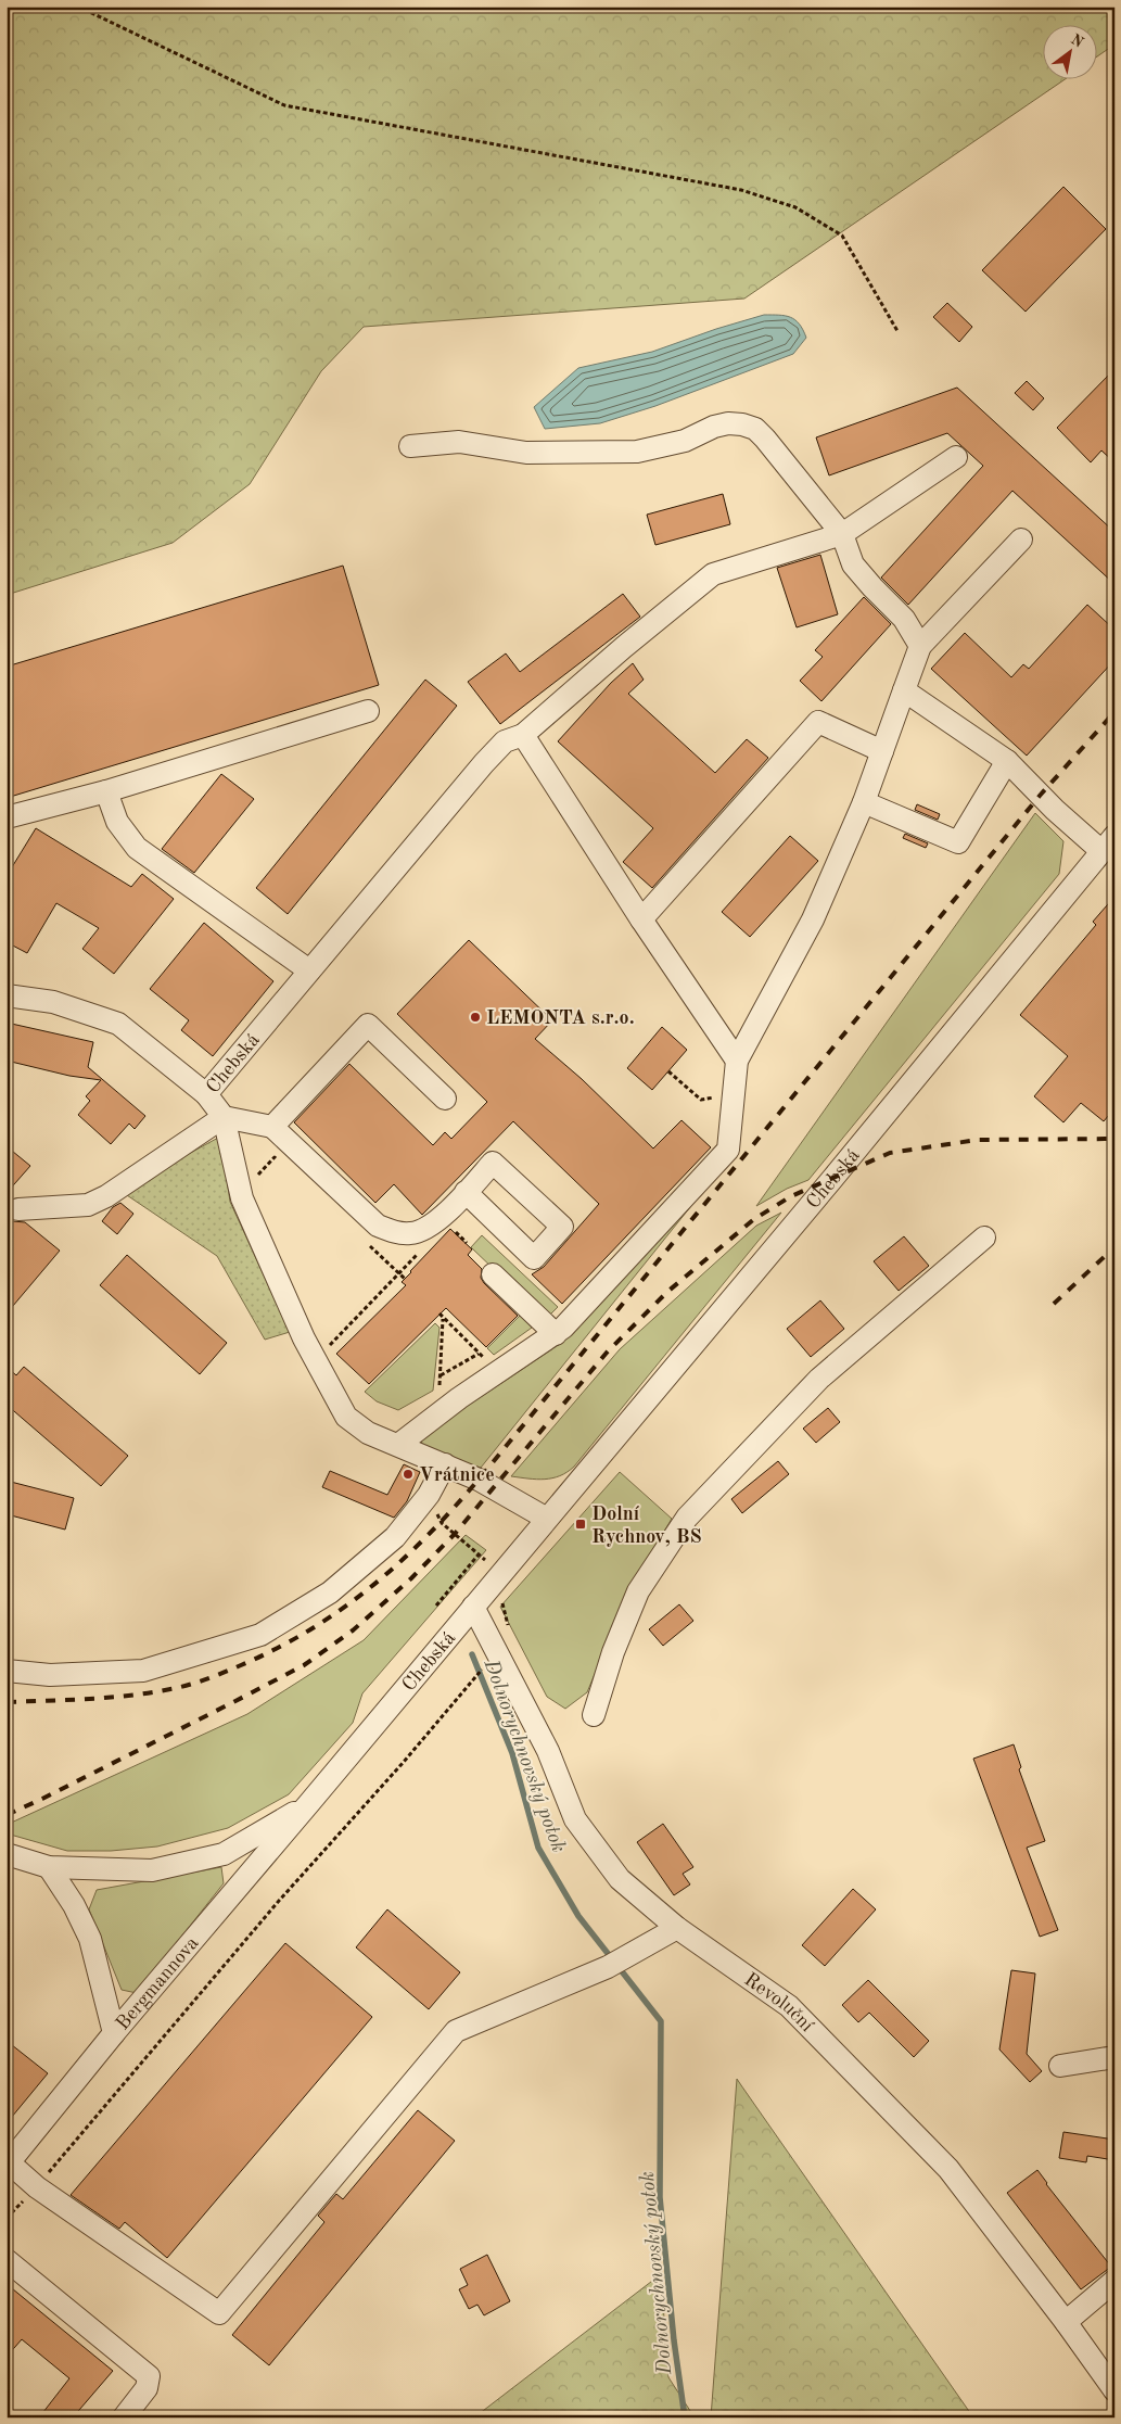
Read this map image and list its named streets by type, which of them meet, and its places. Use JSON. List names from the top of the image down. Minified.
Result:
{"streets":{"street":["Chebská","Bergmannova","Revoluční"]},"crossings":[["Chebská","Bergmannova"],["Chebská","Revoluční"]],"water":["Dolnorychnovský potok"],"places":{"other":["LEMONTA s.r.o.","Vrátnice"],"transit":["Dolní Rychnov, BS"]},"north":"top right"}
